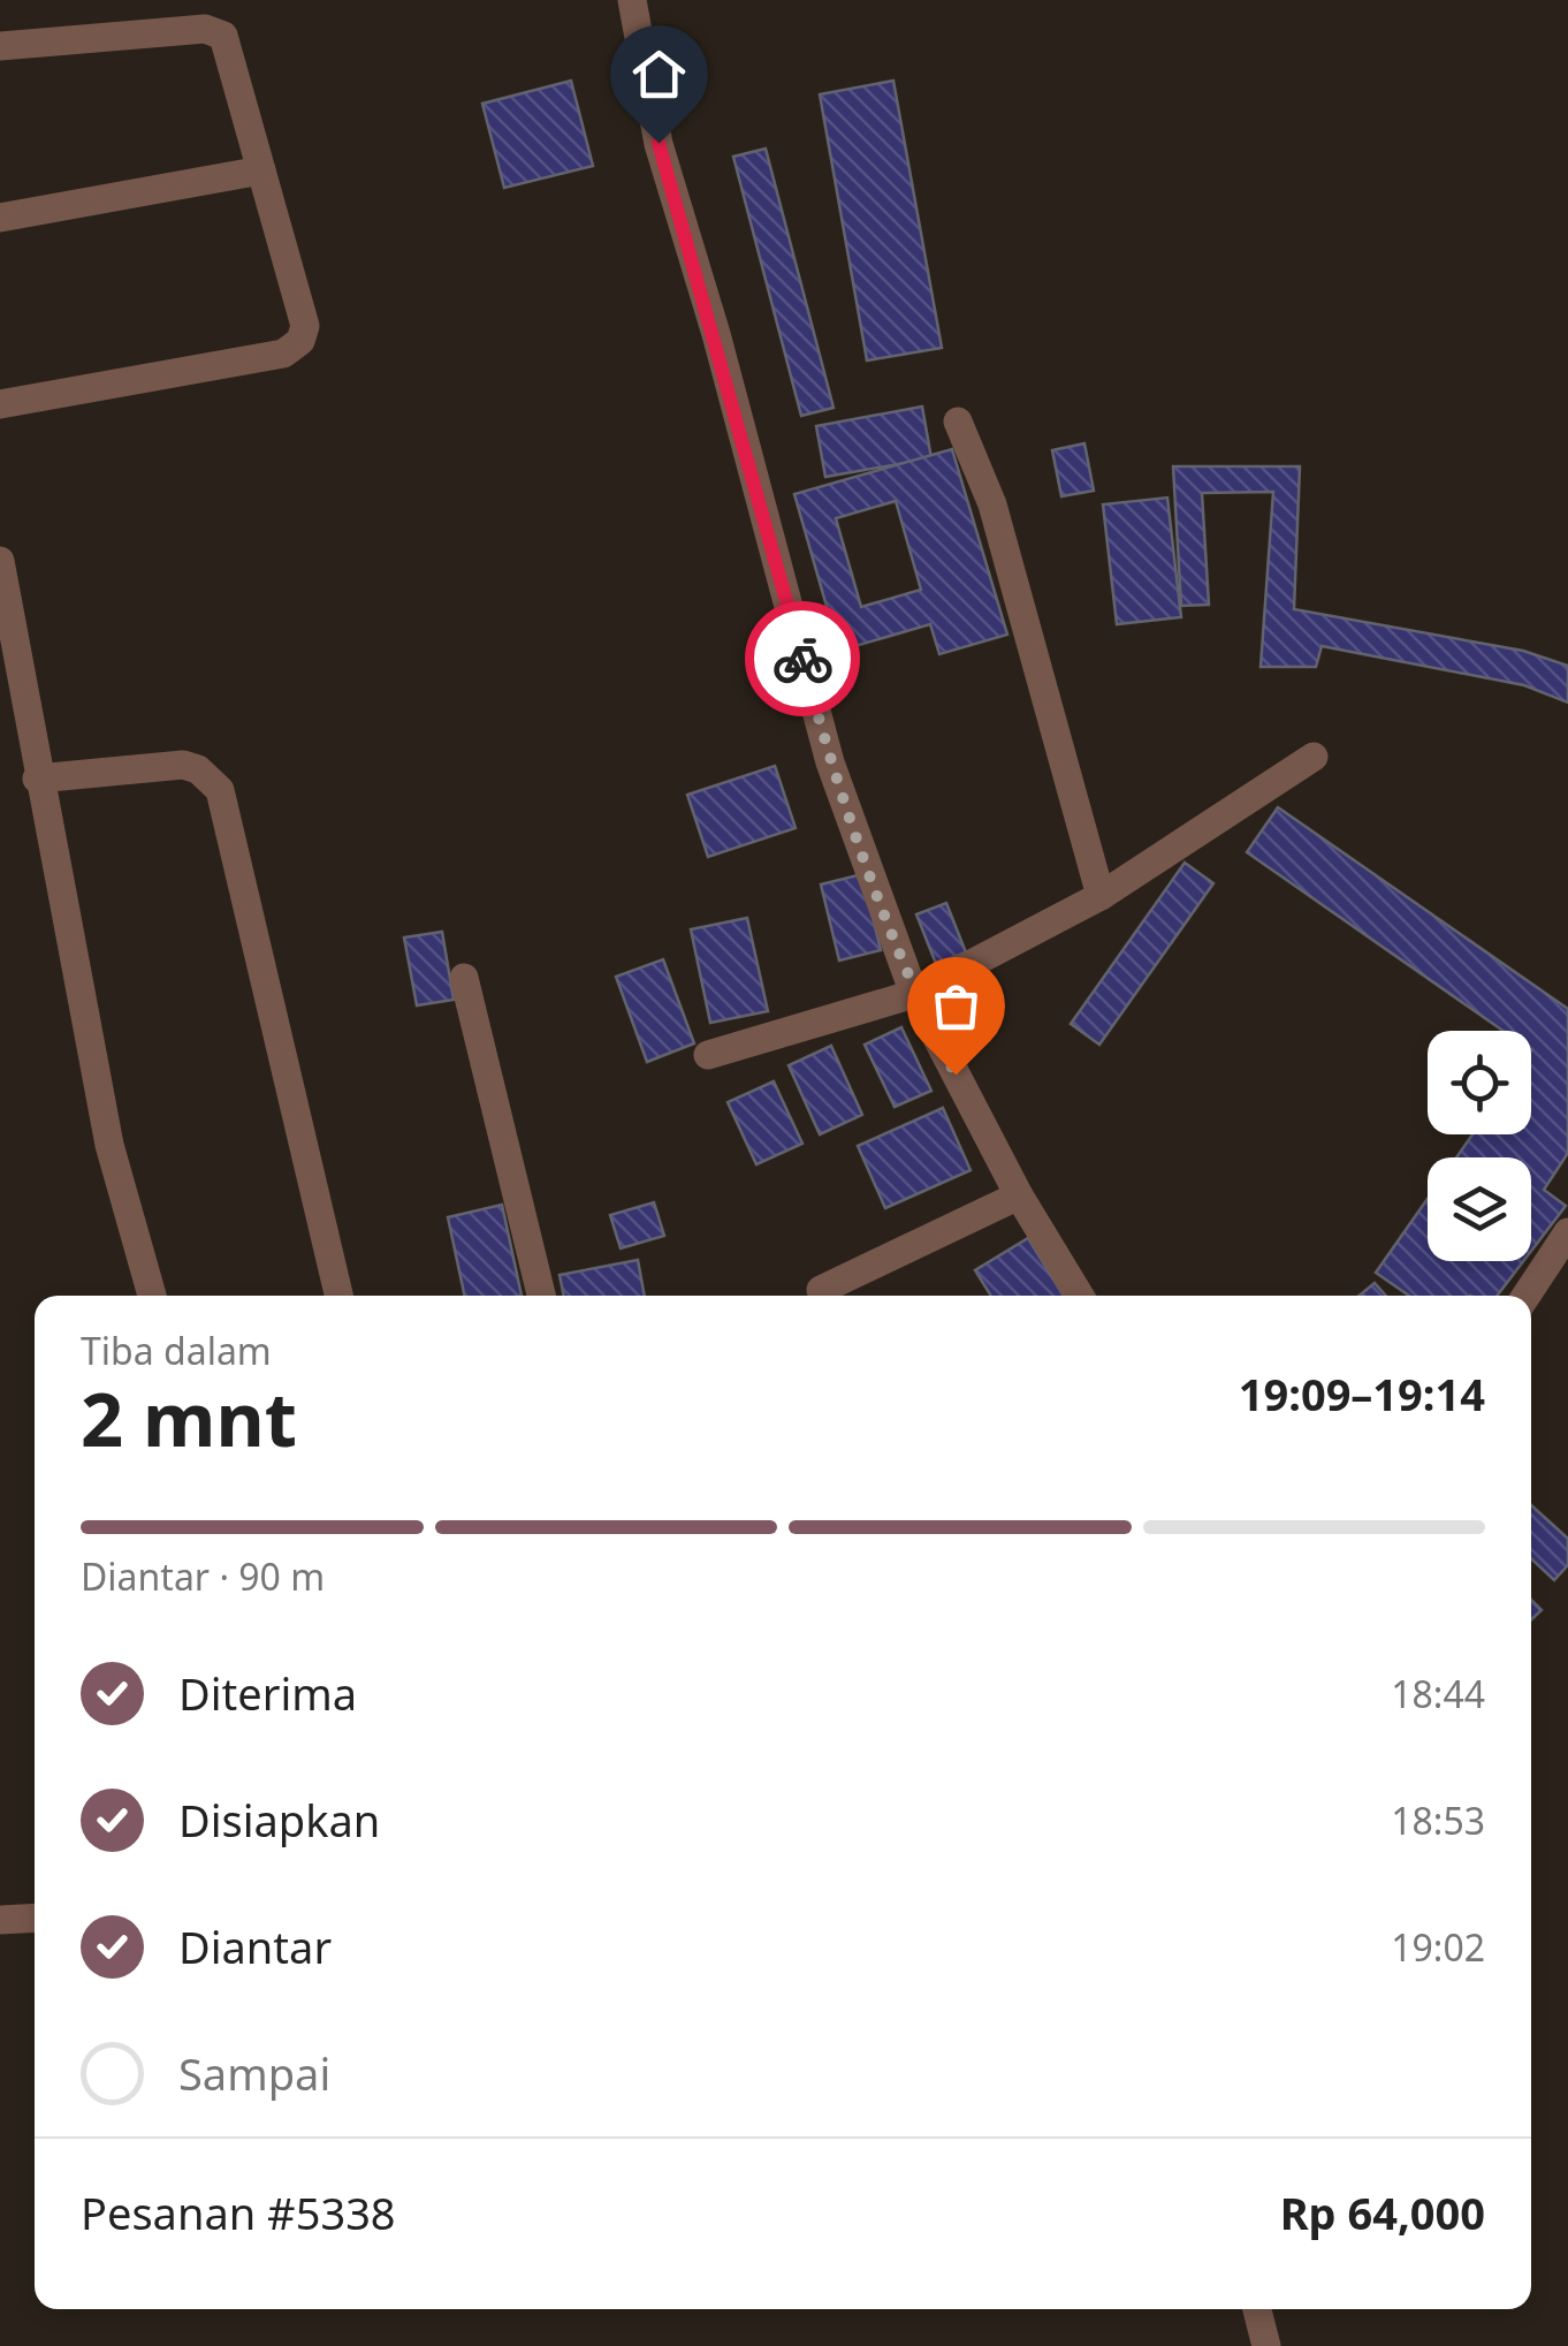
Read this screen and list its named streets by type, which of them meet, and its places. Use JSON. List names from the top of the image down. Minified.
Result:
{"page":{"heading":["2 mnt","Tiba dalam","19:09–19:14"],"panel":["Pesanan #5338","Rp 64,000"],"bar":"Diantar · 90 m","list":[["Diterima","18:44"],["Disiapkan","18:53"],["Diantar","19:02"],"Sampai"]}}
